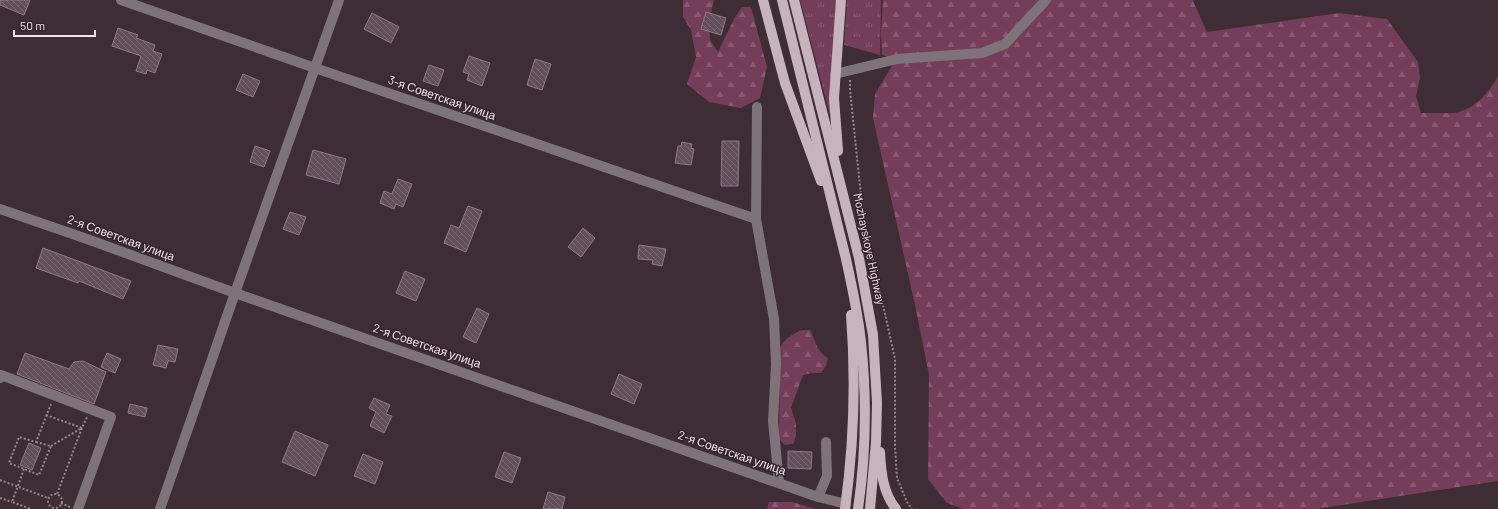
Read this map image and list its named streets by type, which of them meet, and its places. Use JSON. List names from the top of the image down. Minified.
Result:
{"streets":{"main road":["Mozhayskoye Highway"],"street":["3-я Советская улица","2-я Советская улица"]},"scale_bar":"50 m"}
